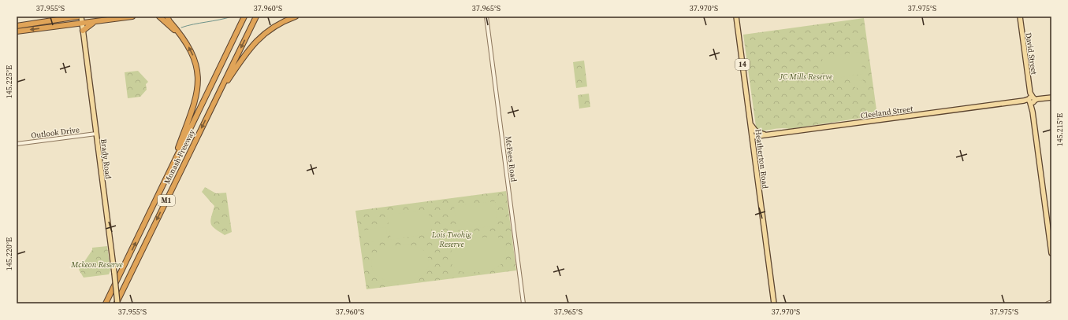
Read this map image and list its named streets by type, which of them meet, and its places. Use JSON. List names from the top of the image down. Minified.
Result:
{"streets":{"highway":["Monash Freeway","M1"],"main road":["David Street","14","Cleeland Street","Brady Road","Heatherton Road"],"street":["Outlook Drive","McFees Road"]},"crossings":[["David Street","Cleeland Street"],["Cleeland Street","Heatherton Road"],["Outlook Drive","Brady Road"],["Monash Freeway","Brady Road"]],"parks":["JC Mills Reserve","Lois Twohig Reserve","Mckeon Reserve"],"coordinates":["37.955°S","37.960°S","37.965°S","37.970°S","37.975°S","145.225°E","145.215°E","145.220°E"]}
